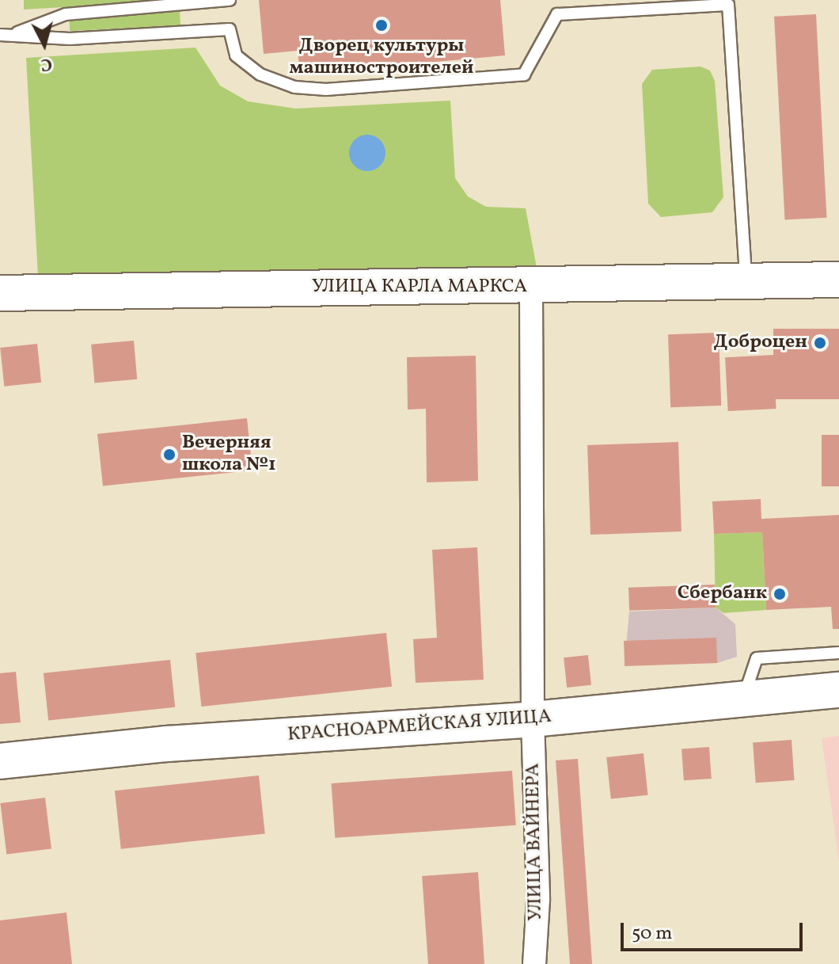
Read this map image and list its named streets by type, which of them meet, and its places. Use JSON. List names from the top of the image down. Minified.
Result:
{"streets":{"main road":["УЛИЦА КАРЛА МАРКСА","КРАСНОАРМЕЙСКАЯ УЛИЦА"],"street":["УЛИЦА ВАЙНЕРА"]},"crossings":[["УЛИЦА КАРЛА МАРКСА","УЛИЦА ВАЙНЕРА"],["КРАСНОАРМЕЙСКАЯ УЛИЦА","УЛИЦА ВАЙНЕРА"]],"places":["Дворец культуры машиностроителей","Доброцен","Вечерняя школа №1","Сбербанк"],"scale_bar":"50 m","north":"bottom"}
